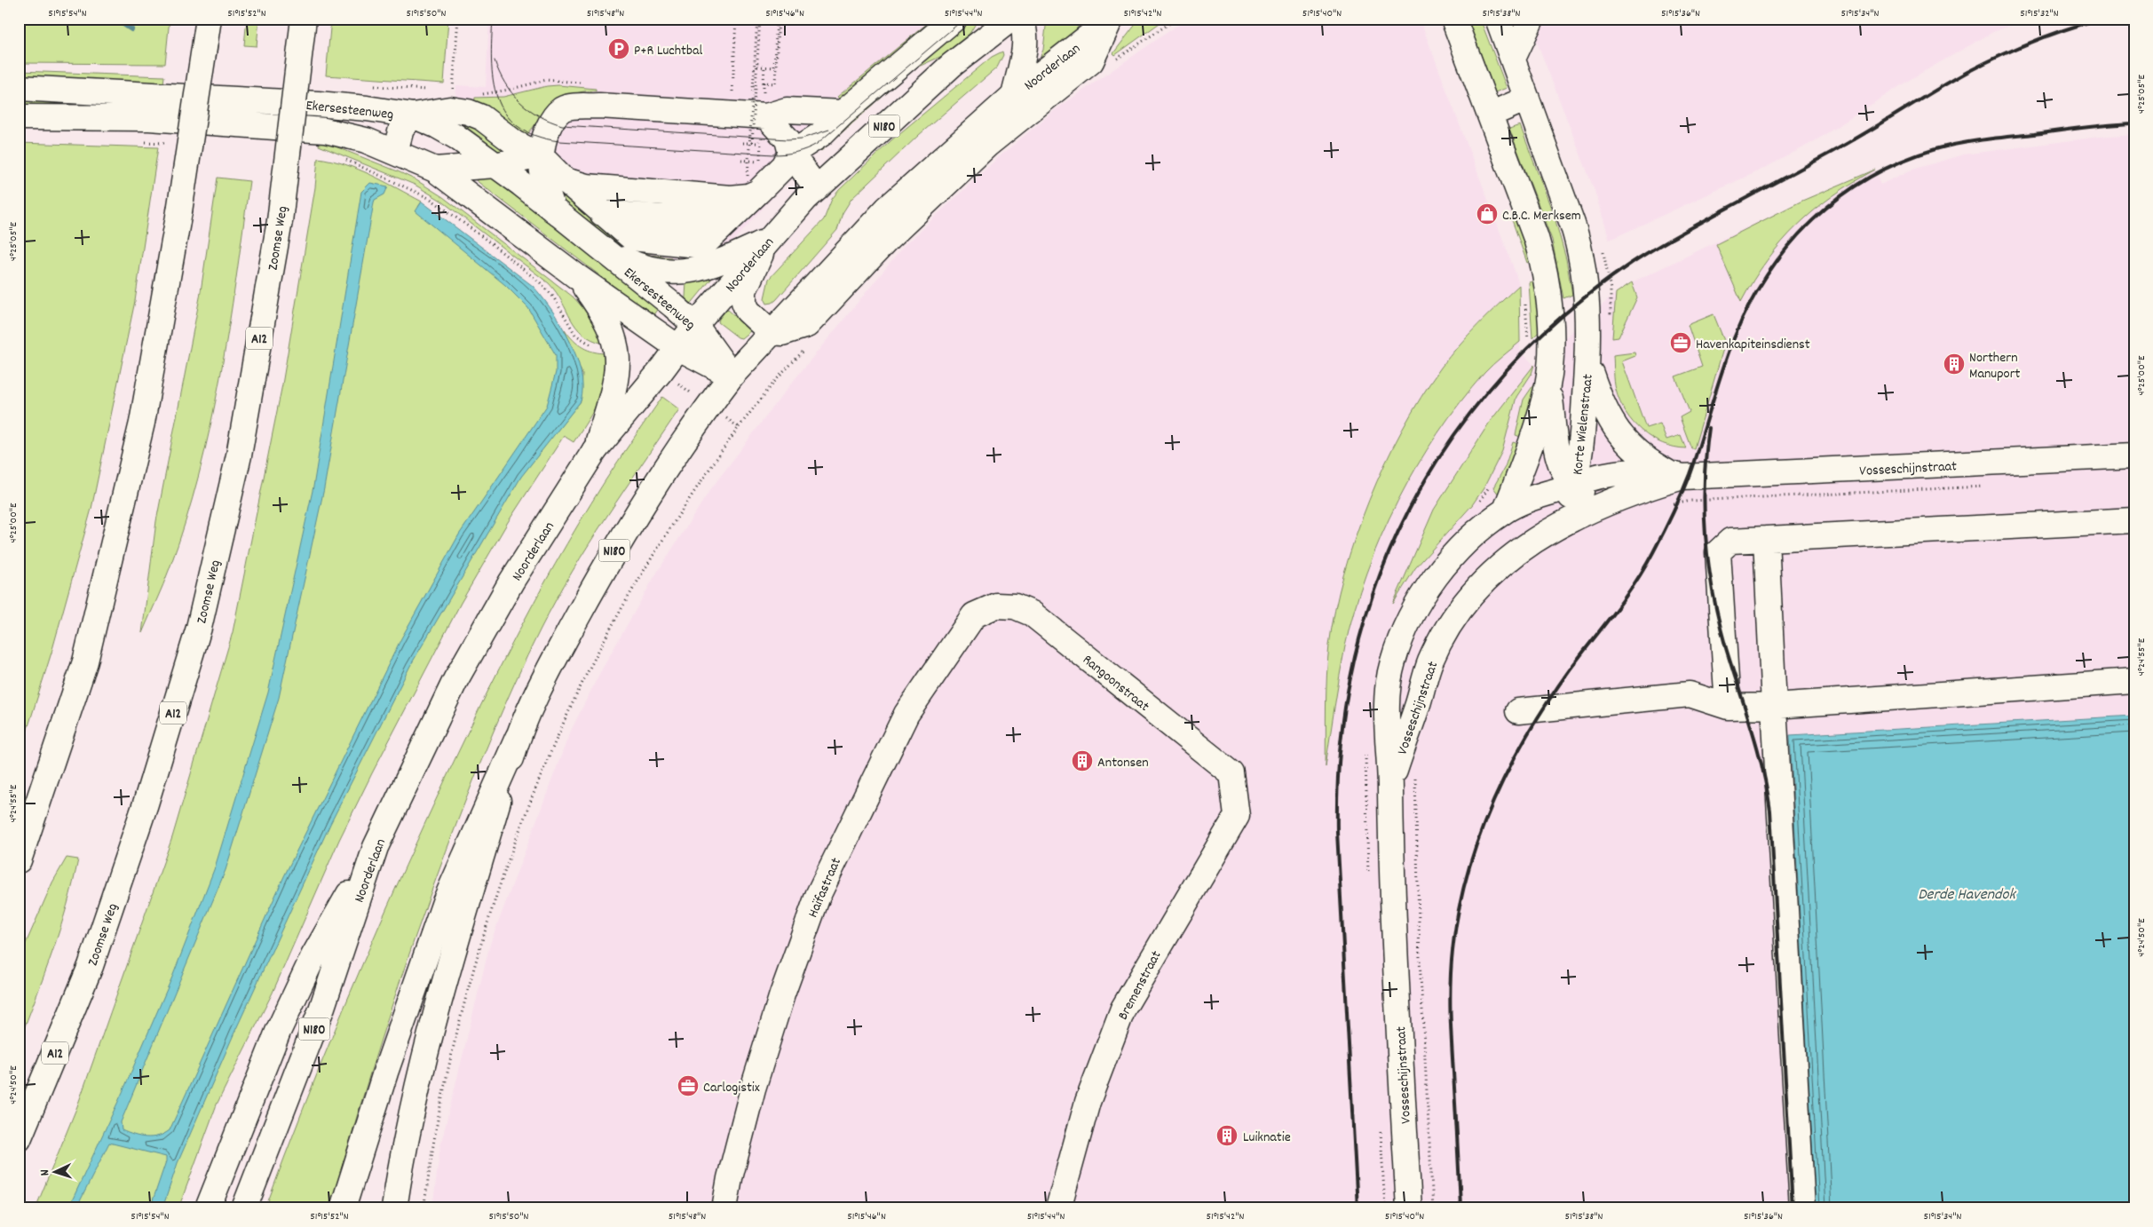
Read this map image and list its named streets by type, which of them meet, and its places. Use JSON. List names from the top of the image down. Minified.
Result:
{"streets":{"main road":["Noorderlaan","Ekersesteenweg","N180","Zoomse Weg","A12","Korte Wielenstraat","Vosseschijnstraat","Rangoonstraat","Haïfastraat","Bremenstraat"]},"crossings":[["Noorderlaan","Ekersesteenweg"],["Korte Wielenstraat","Vosseschijnstraat"],["Rangoonstraat","Haïfastraat"],["Rangoonstraat","Bremenstraat"]],"water":["Derde Havendok"],"places":{"parking":["P+R Luchtbal"],"shop":["C.B.C. Merksem"],"office":["Havenkapiteinsdienst","Carlogistix"],"building":["Northern Manuport","Antonsen","Luiknatie"]},"north":"left","coordinates":["51°15'54\"N","51°15'52\"N","51°15'50\"N","51°15'48\"N","51°15'46\"N","51°15'44\"N","51°15'42\"N","51°15'40\"N","51°15'38\"N","51°15'36\"N","51°15'34\"N","51°15'32\"N","4°25'05\"E","4°25'00\"E","4°24'55\"E","4°24'50\"E"]}
